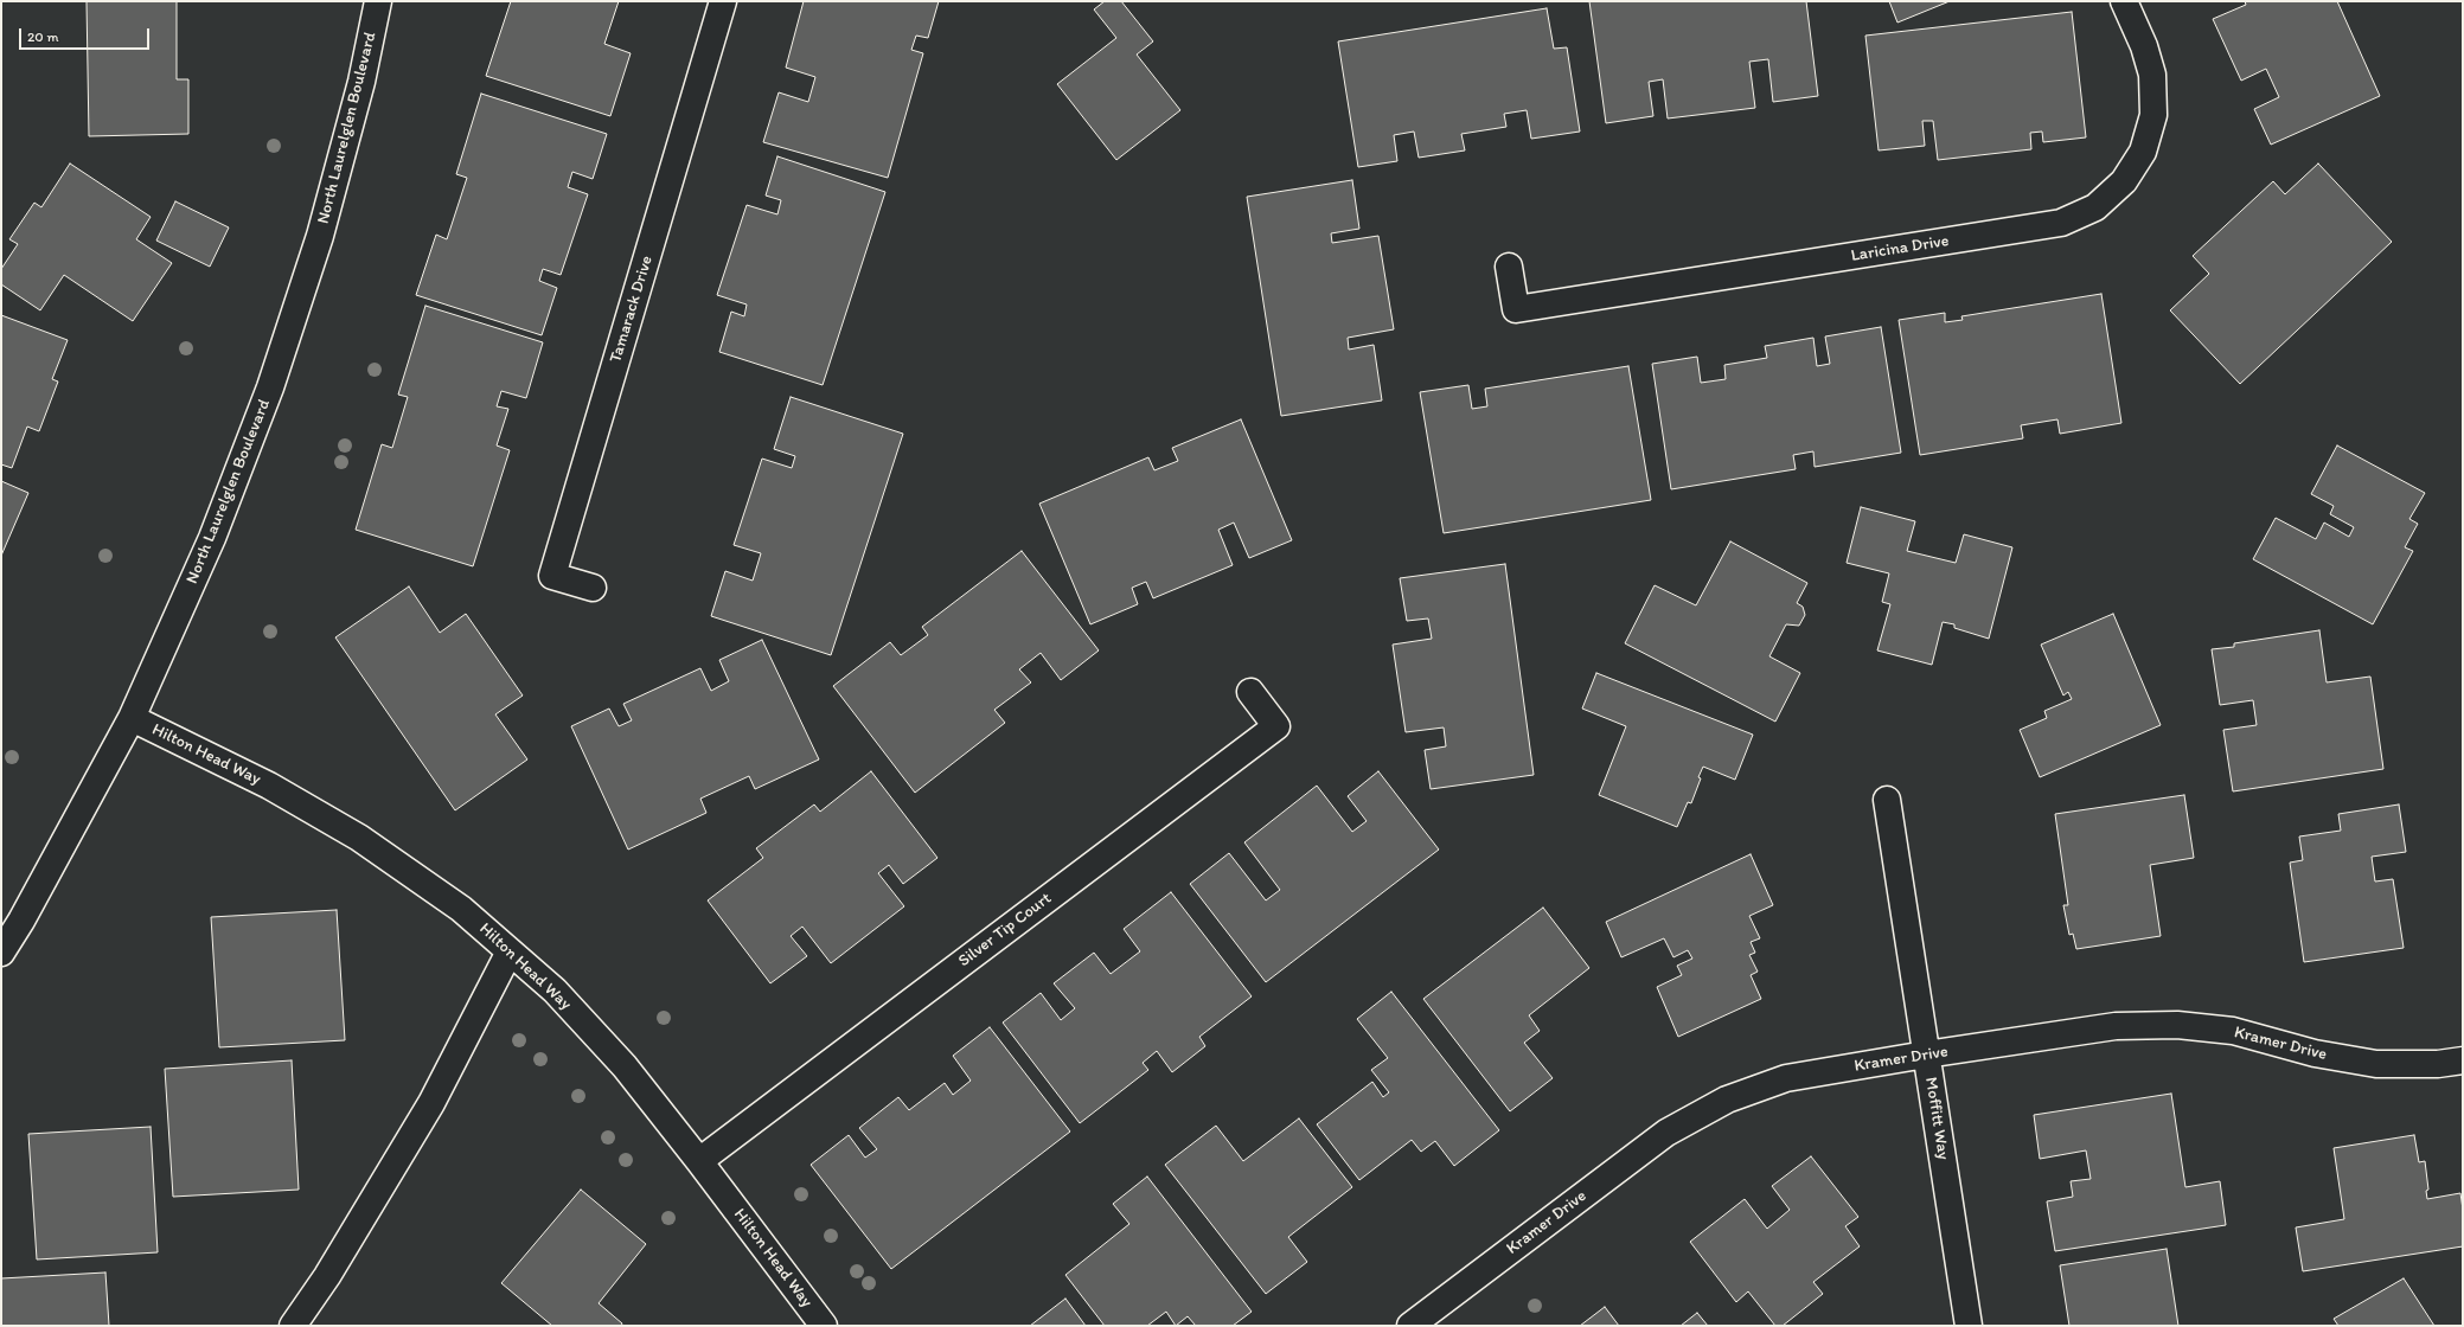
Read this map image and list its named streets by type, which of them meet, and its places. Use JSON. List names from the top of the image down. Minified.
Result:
{"streets":{"street":["North Laurelglen Boulevard","Laricina Drive","Tamarack Drive","Hilton Head Way","Silver Tip Court","Kramer Drive","Moffitt Way"]},"crossings":[["North Laurelglen Boulevard","Hilton Head Way"],["Hilton Head Way","Silver Tip Court"],["Kramer Drive","Moffitt Way"]],"scale_bar":"20 m"}
